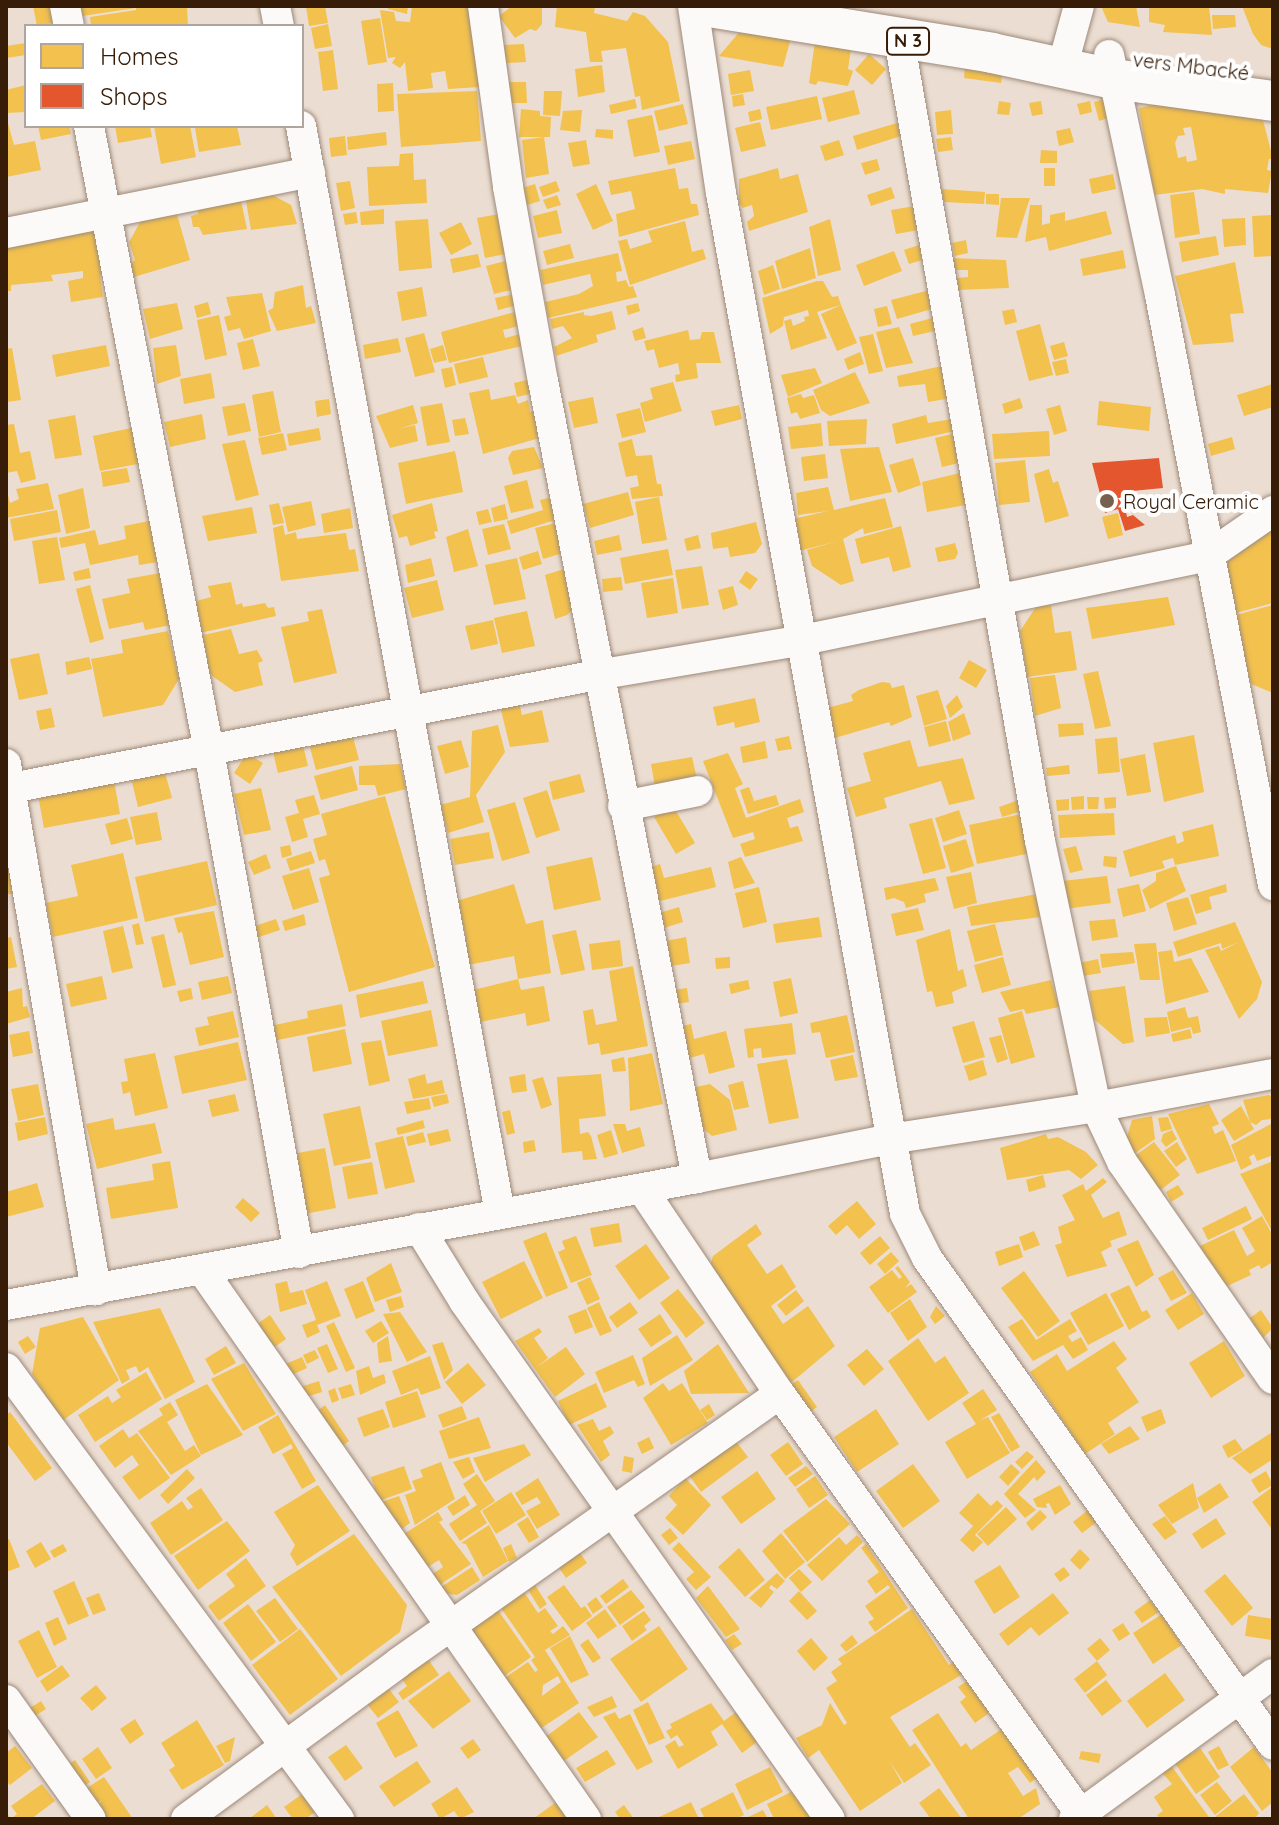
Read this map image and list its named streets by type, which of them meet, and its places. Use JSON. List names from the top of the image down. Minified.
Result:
{"streets":{"main road":["N 3","vers Mbacké"]},"crossings":[["N 3","vers Mbacké"]],"places":["Royal Ceramic"],"legend":["Homes","Shops"]}
